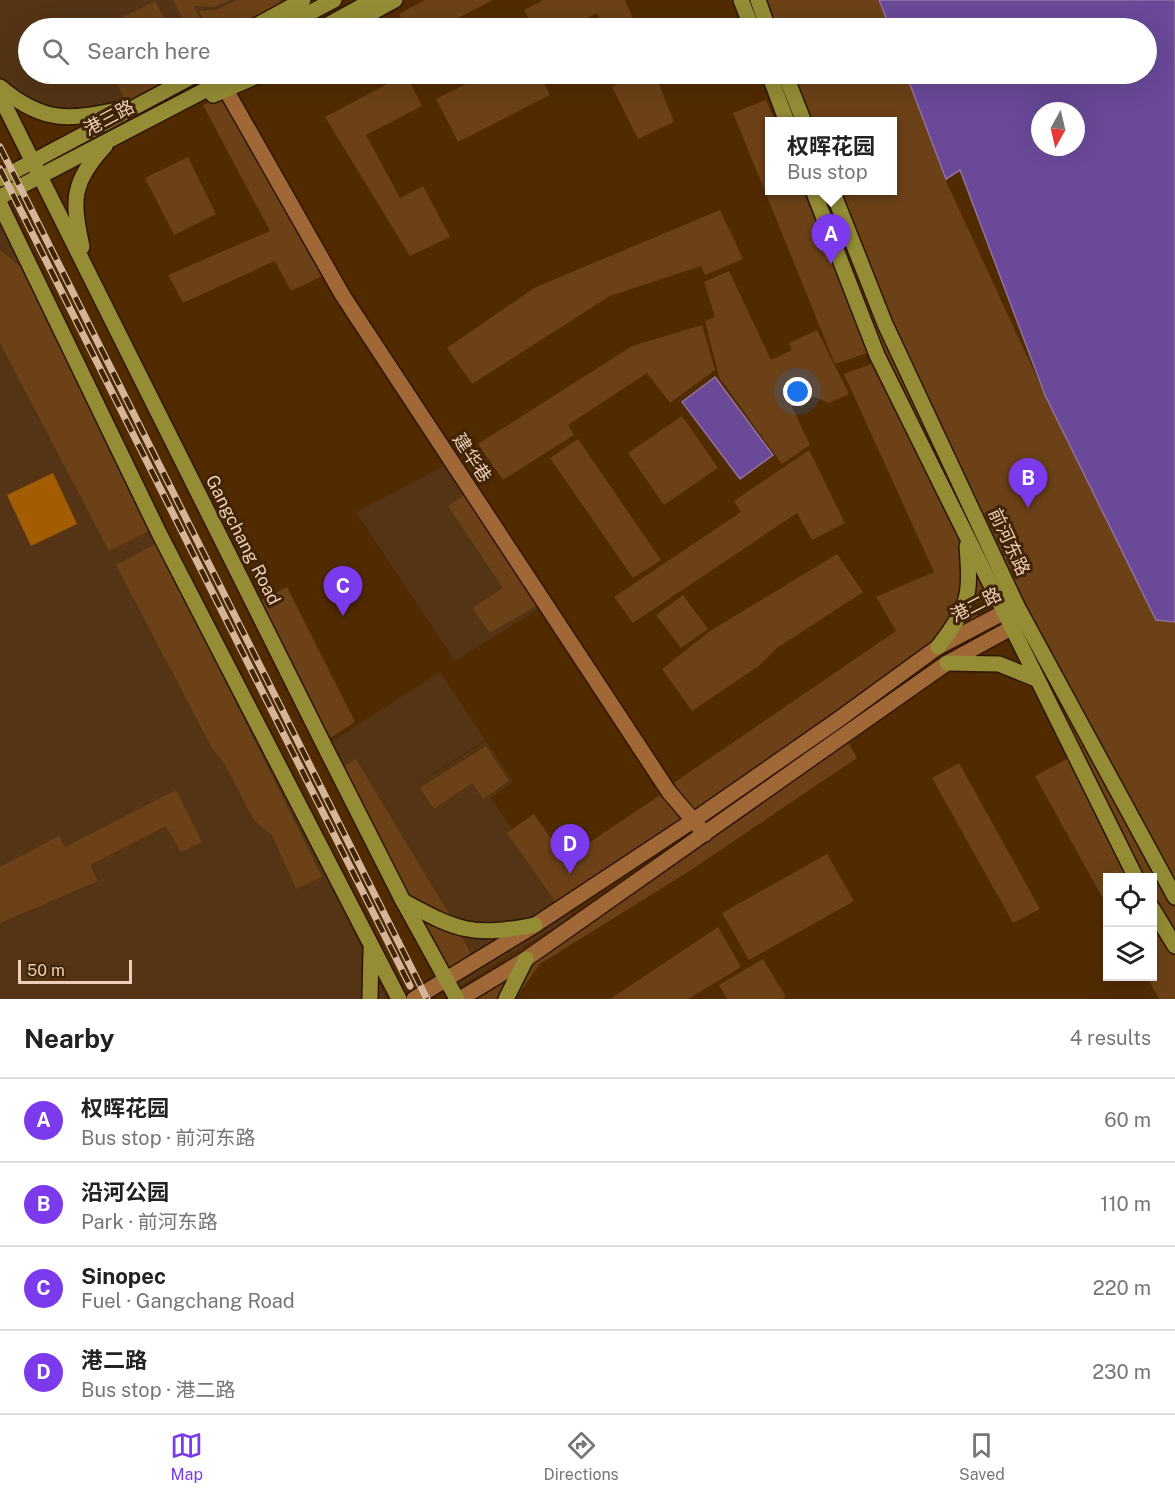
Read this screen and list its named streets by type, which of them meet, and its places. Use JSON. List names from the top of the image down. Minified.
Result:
{"streets":{"main road":["港三路","Gangchang Road","前河东路"],"street":["建华巷","港二路"]},"crossings":[["港三路","Gangchang Road"],["建华巷","港二路"],["Gangchang Road","港二路"],["前河东路","港二路"]],"scale_bar":"50 m","north":"bottom","page":{"search":"Search here","popup":["权晖花园","Bus stop"],"pins":["A","B","C","D"],"scale":"50 m","heading":["Nearby","4 results"],"list":[{"mark":"A","name":"权晖花园","note":"Bus stop · 前河东路","value":"60 m"},{"mark":"B","name":"沿河公园","note":"Park · 前河东路","value":"110 m"},{"mark":"C","name":"Sinopec","note":"Fuel · Gangchang Road","value":"220 m"},{"mark":"D","name":"港二路","note":"Bus stop · 港二路","value":"230 m"}],"nav":["Map","Directions","Saved"]}}
